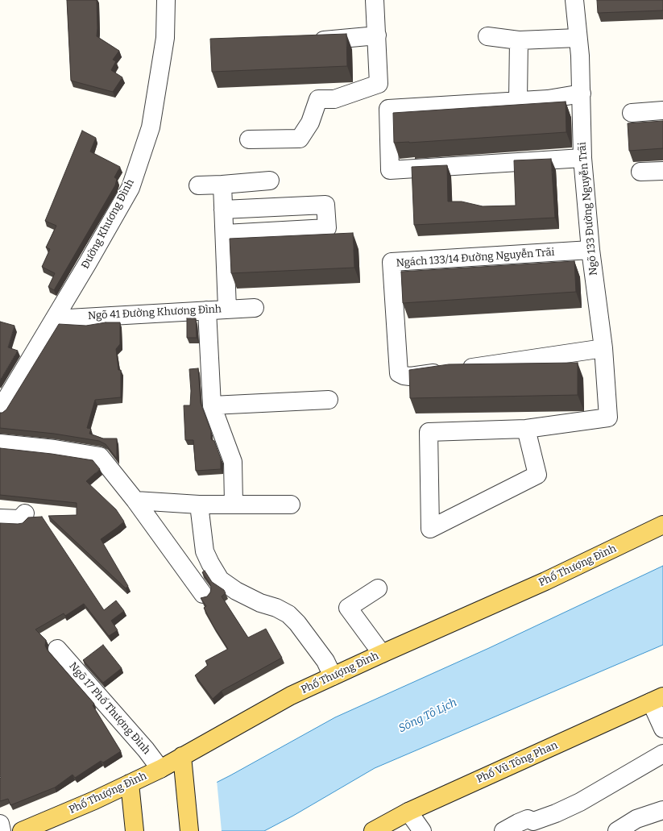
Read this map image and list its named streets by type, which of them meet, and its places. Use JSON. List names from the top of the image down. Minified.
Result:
{"streets":{"main road":["Phố Thượng Đình","Phố Vũ Tông Phan"],"street":["Ngõ 133 Đường Nguyễn Trãi","Đường Khương Đình","Ngách 133/14 Đường Nguyễn Trãi","Ngõ 41 Đường Khương Đình","Ngõ 17 Phố Thượng Đình"]},"crossings":[["Ngõ 133 Đường Nguyễn Trãi","Ngách 133/14 Đường Nguyễn Trãi"],["Đường Khương Đình","Ngõ 41 Đường Khương Đình"],["Phố Thượng Đình","Ngõ 17 Phố Thượng Đình"]],"water":["Sông Tô Lịch"]}
